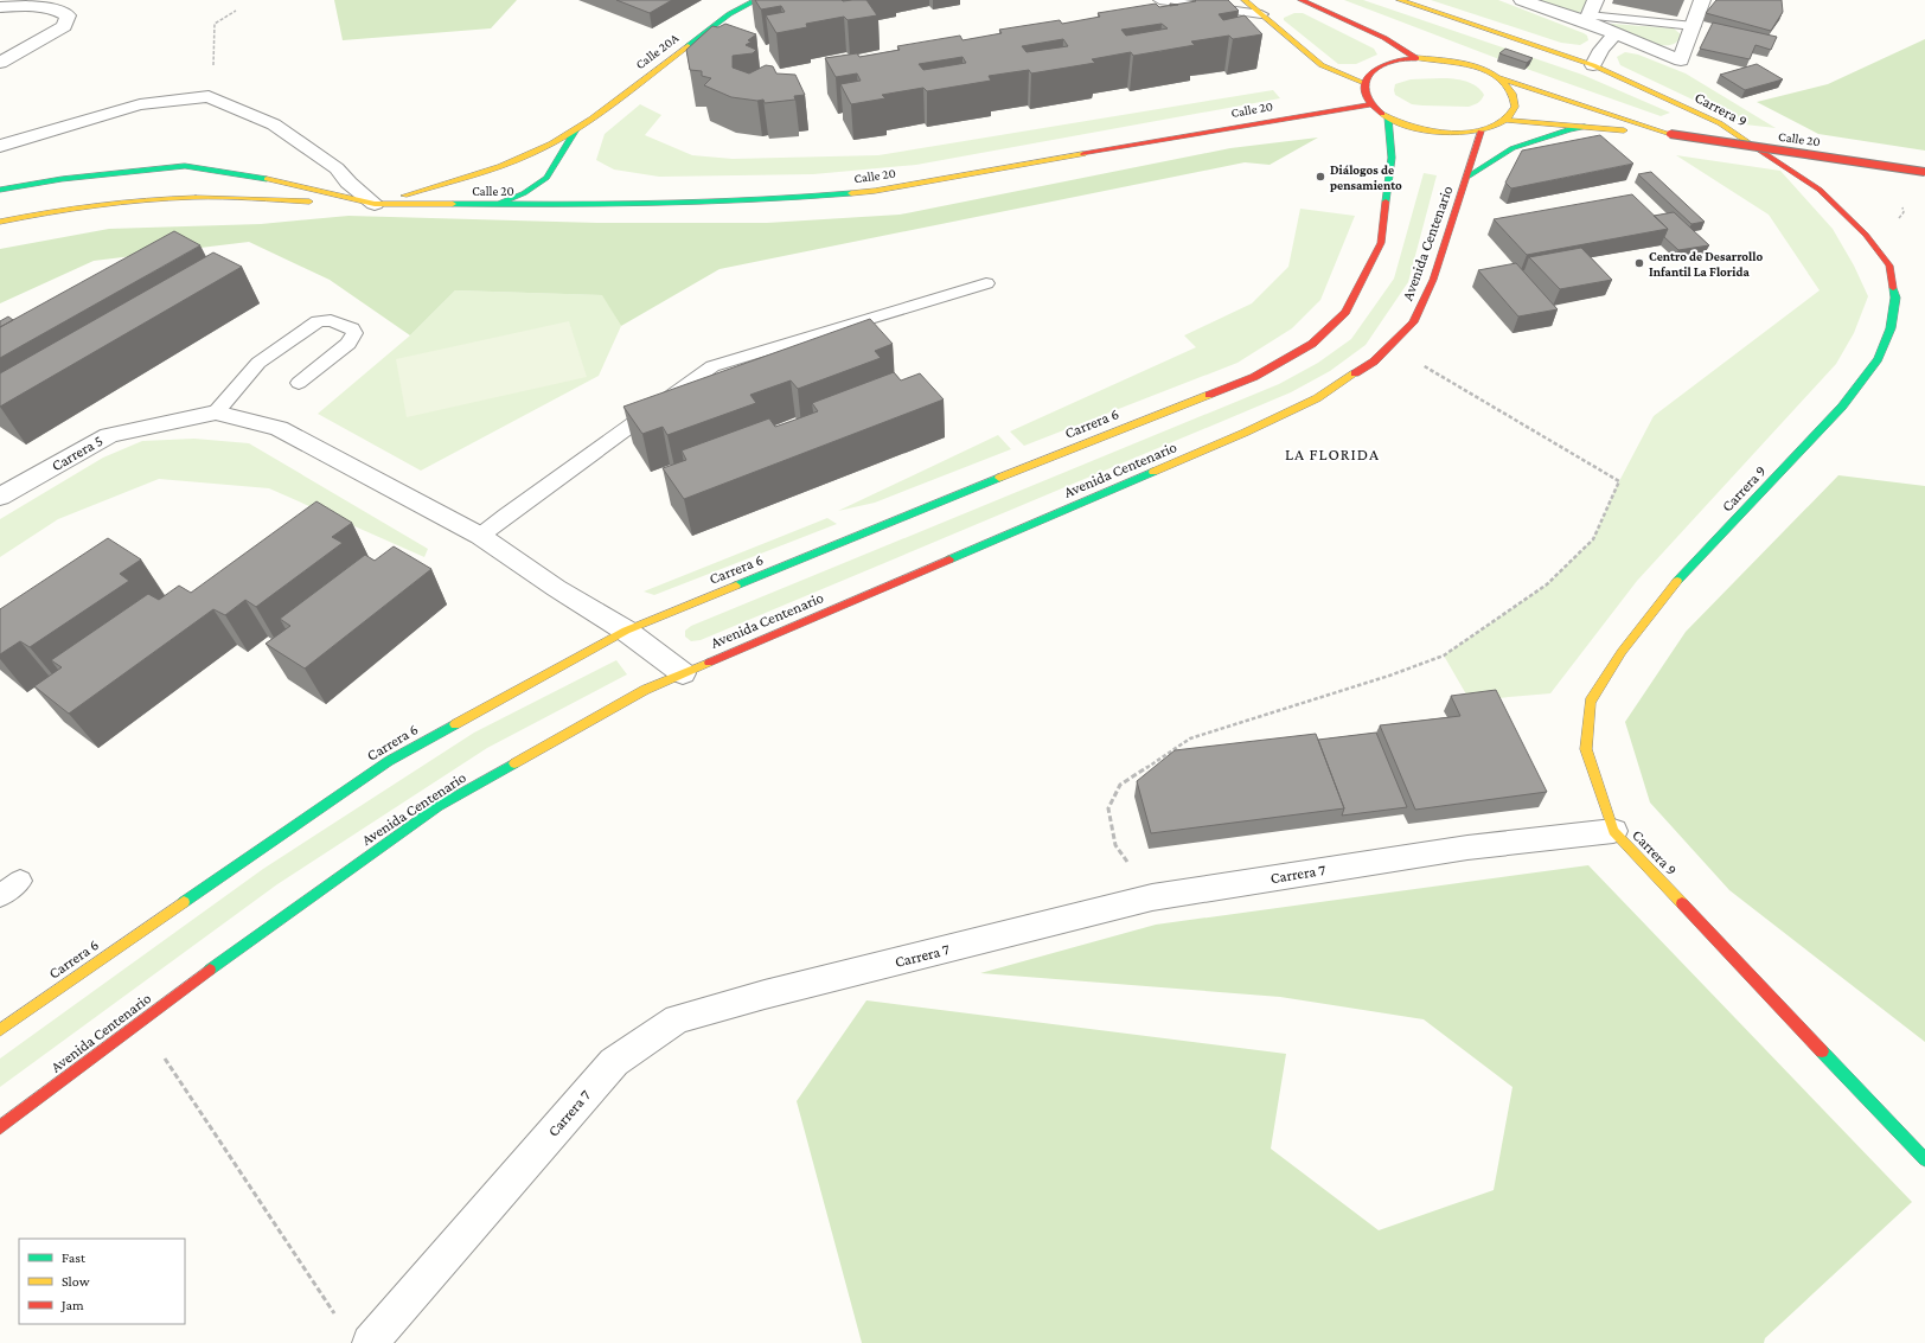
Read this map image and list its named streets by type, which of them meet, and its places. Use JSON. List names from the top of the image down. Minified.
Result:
{"streets":{"main road":["Calle 20A","Calle 20","Carrera 9","Avenida Centenario","Carrera 6"],"street":["Carrera 5","Carrera 7"]},"crossings":[["Carrera 9","Carrera 7"]],"districts":["LA FLORIDA"],"places":["Diálogos de pensamiento","Centro de Desarrollo Infantil La Florida"],"legend":["Fast","Slow","Jam"]}
